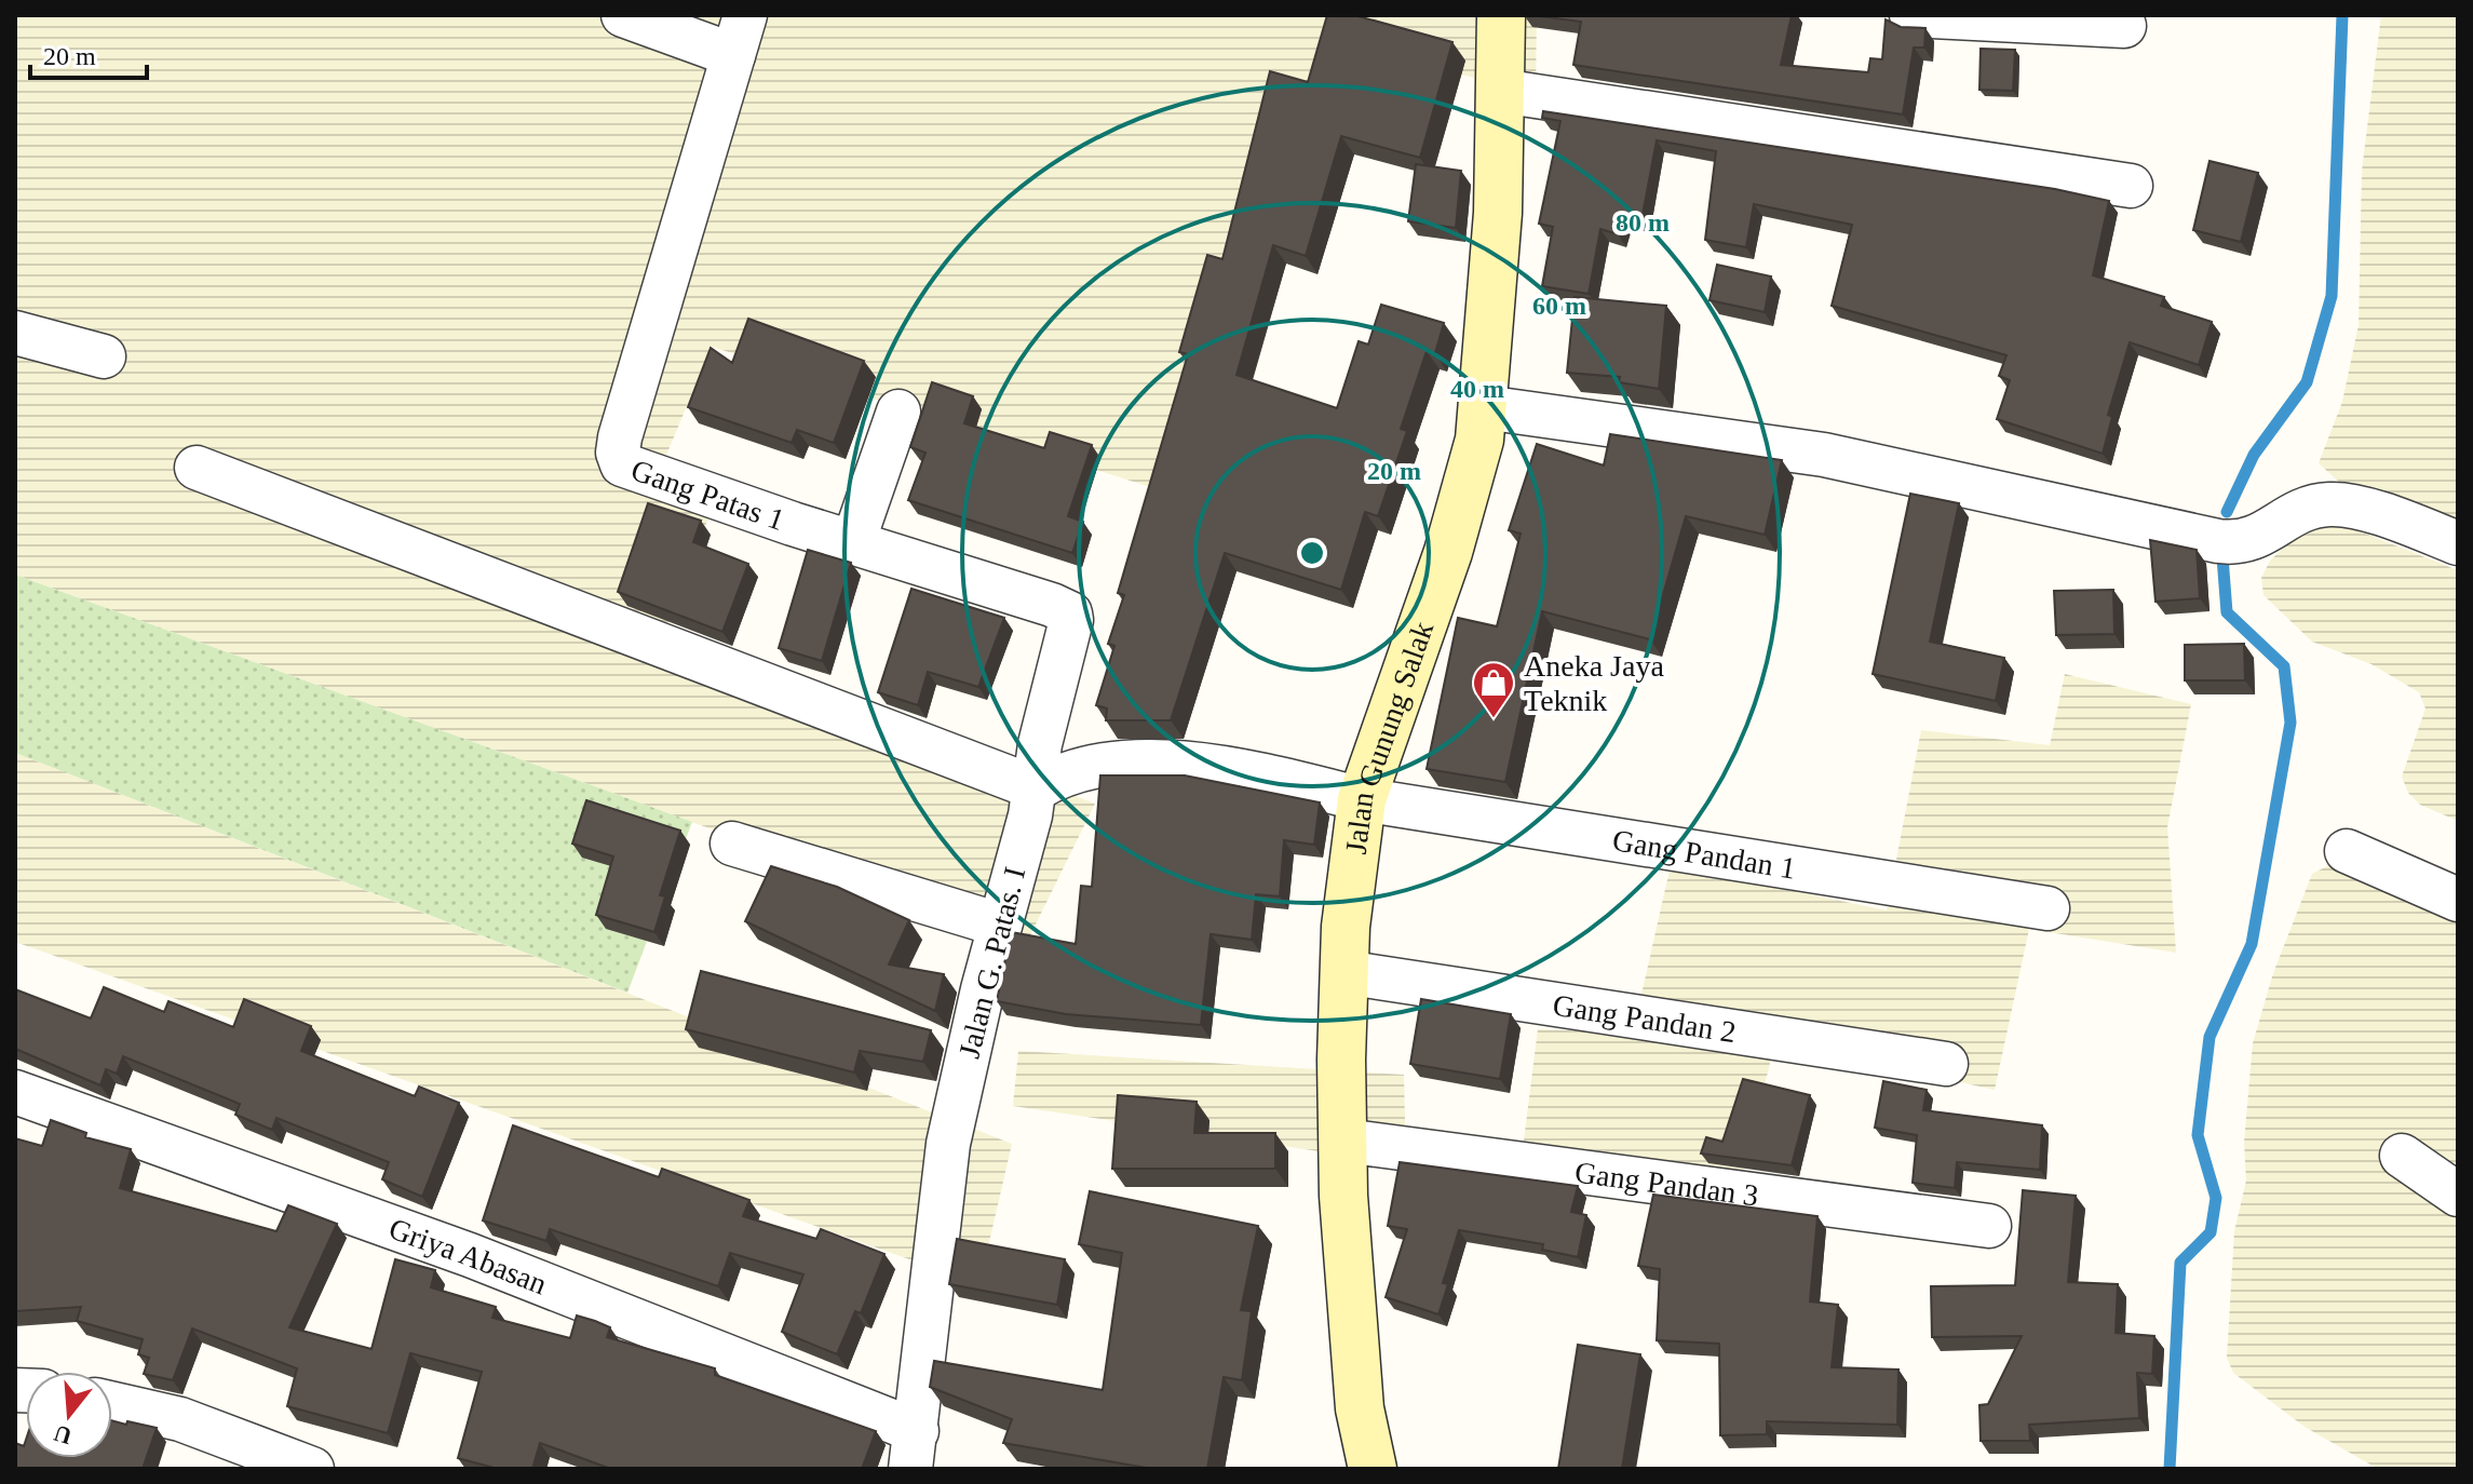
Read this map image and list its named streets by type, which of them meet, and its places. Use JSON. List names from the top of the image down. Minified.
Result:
{"streets":{"street":["Gang Patas 1","Jalan Gunung Salak","Gang Pandan 1","Jalan G. Patas. I","Gang Pandan 2","Gang Pandan 3","Griya Abasan"]},"crossings":[["Gang Patas 1","Jalan G. Patas. I"],["Jalan Gunung Salak","Gang Pandan 1"],["Jalan Gunung Salak","Gang Pandan 2"],["Jalan Gunung Salak","Gang Pandan 3"],["Jalan G. Patas. I","Griya Abasan"]],"places":{"shop":["Aneka Jaya Teknik"]},"scale_bar":"20 m","north":"bottom","rings":["80 m","60 m","40 m","20 m"]}
